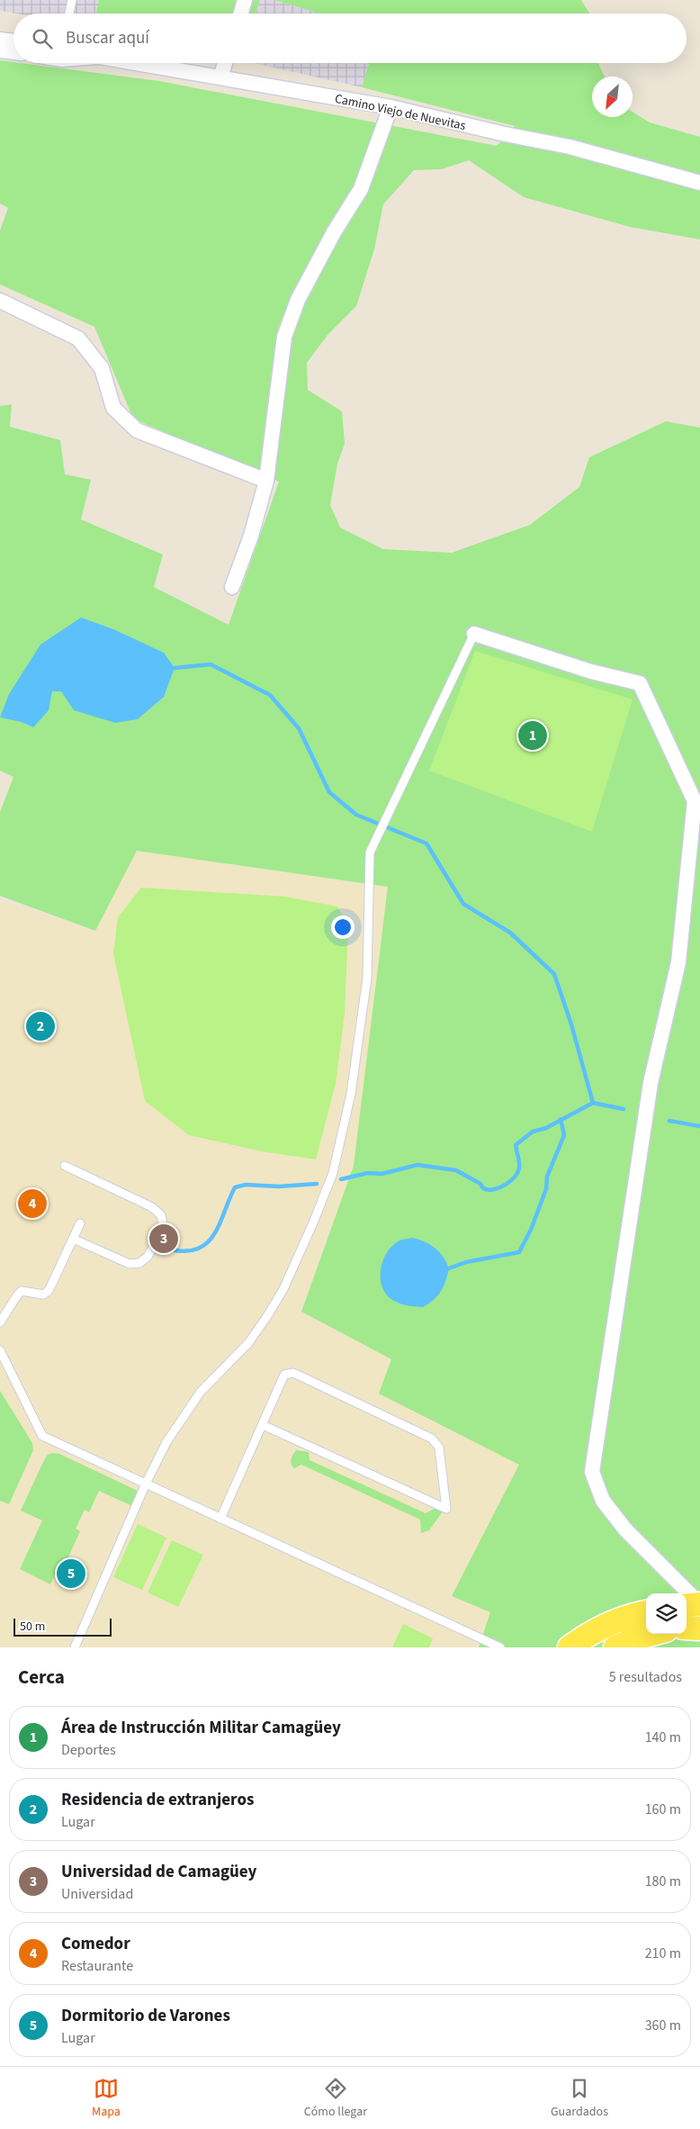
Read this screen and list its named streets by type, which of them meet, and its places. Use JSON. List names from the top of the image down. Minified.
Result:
{"streets":{"street":["Camino Viejo de Nuevitas"]},"scale_bar":"50 m","north":"bottom left","page":{"search":"Buscar aquí","pins":["1","2","4","3","5"],"scale":"50 m","heading":["Cerca","5 resultados"],"list":[{"mark":"1","name":"Área de Instrucción Militar Camagüey","note":"Deportes","value":"140 m"},{"mark":"2","name":"Residencia de extranjeros","note":"Lugar","value":"160 m"},{"mark":"3","name":"Universidad de Camagüey","note":"Universidad","value":"180 m"},{"mark":"4","name":"Comedor","note":"Restaurante","value":"210 m"},{"mark":"5","name":"Dormitorio de Varones","note":"Lugar","value":"360 m"}],"nav":["Mapa","Cómo llegar","Guardados"]}}
